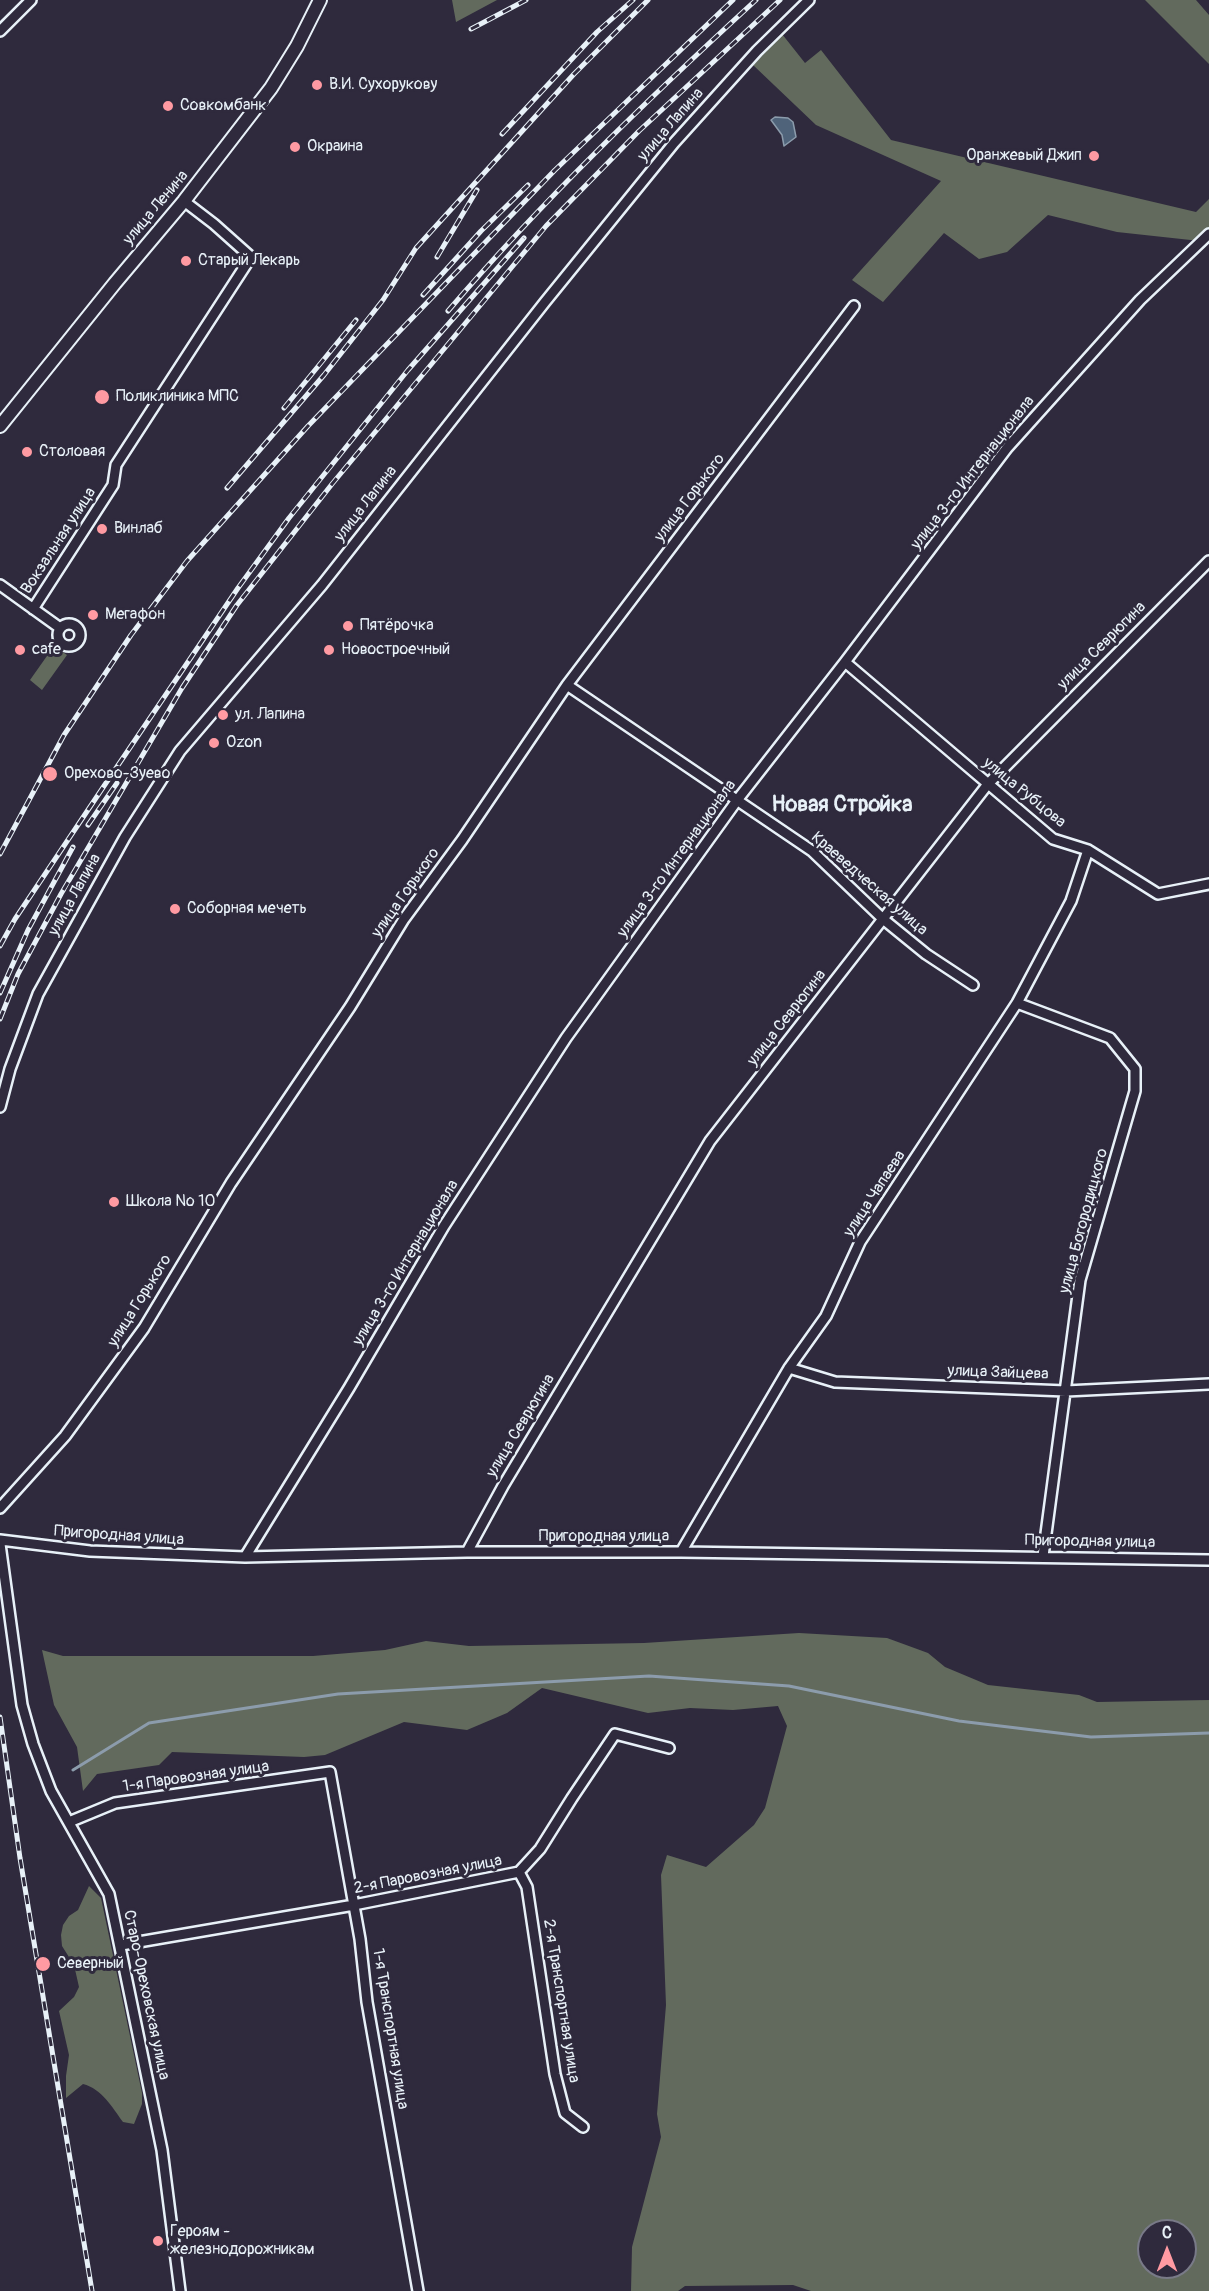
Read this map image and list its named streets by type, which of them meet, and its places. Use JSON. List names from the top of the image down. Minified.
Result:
{"streets":{"main road":["улица Ленина"],"street":["улица Лапина","улица 3-го Интернационала","улица Горького","Вокзальная улица","улица Севрюгина","улица Рубцова","Краеведческая улица","улица Чапаева","улица Богородицкого","улица Зайцева","Пригородная улица","1-я Паровозная улица","2-я Паровозная улица","Старо-Ореховская улица","2-я Транспортная улица","1-я Транспортная улица"]},"crossings":[["улица Ленина","Вокзальная улица"],["улица 3-го Интернационала","улица Рубцова"],["улица 3-го Интернационала","Краеведческая улица"],["улица 3-го Интернационала","Пригородная улица"],["улица Горького","Краеведческая улица"],["улица Севрюгина","улица Рубцова"],["улица Севрюгина","Краеведческая улица"],["улица Севрюгина","Пригородная улица"],["улица Рубцова","улица Чапаева"],["улица Чапаева","улица Богородицкого"],["улица Чапаева","улица Зайцева"],["улица Чапаева","Пригородная улица"],["улица Богородицкого","улица Зайцева"],["улица Богородицкого","Пригородная улица"],["Пригородная улица","Старо-Ореховская улица"],["1-я Паровозная улица","Старо-Ореховская улица"],["1-я Паровозная улица","1-я Транспортная улица"],["2-я Паровозная улица","Старо-Ореховская улица"],["2-я Паровозная улица","2-я Транспортная улица"],["2-я Паровозная улица","1-я Транспортная улица"]],"districts":["Новая Стройка"],"places":["В.И. Сухорукову","Совкомбанк","Окраина","Оранжевый Джип","Старый Лекарь","Поликлиника МПС","Столовая","Винлаб","Мегафон","Пятёрочка","cafe","Новостроечный","ул. Лапина","Ozon","Орехово-Зуево","Соборная мечеть","Школа № 10","Северный","Героям - железнодорожникам"],"north":"top"}
